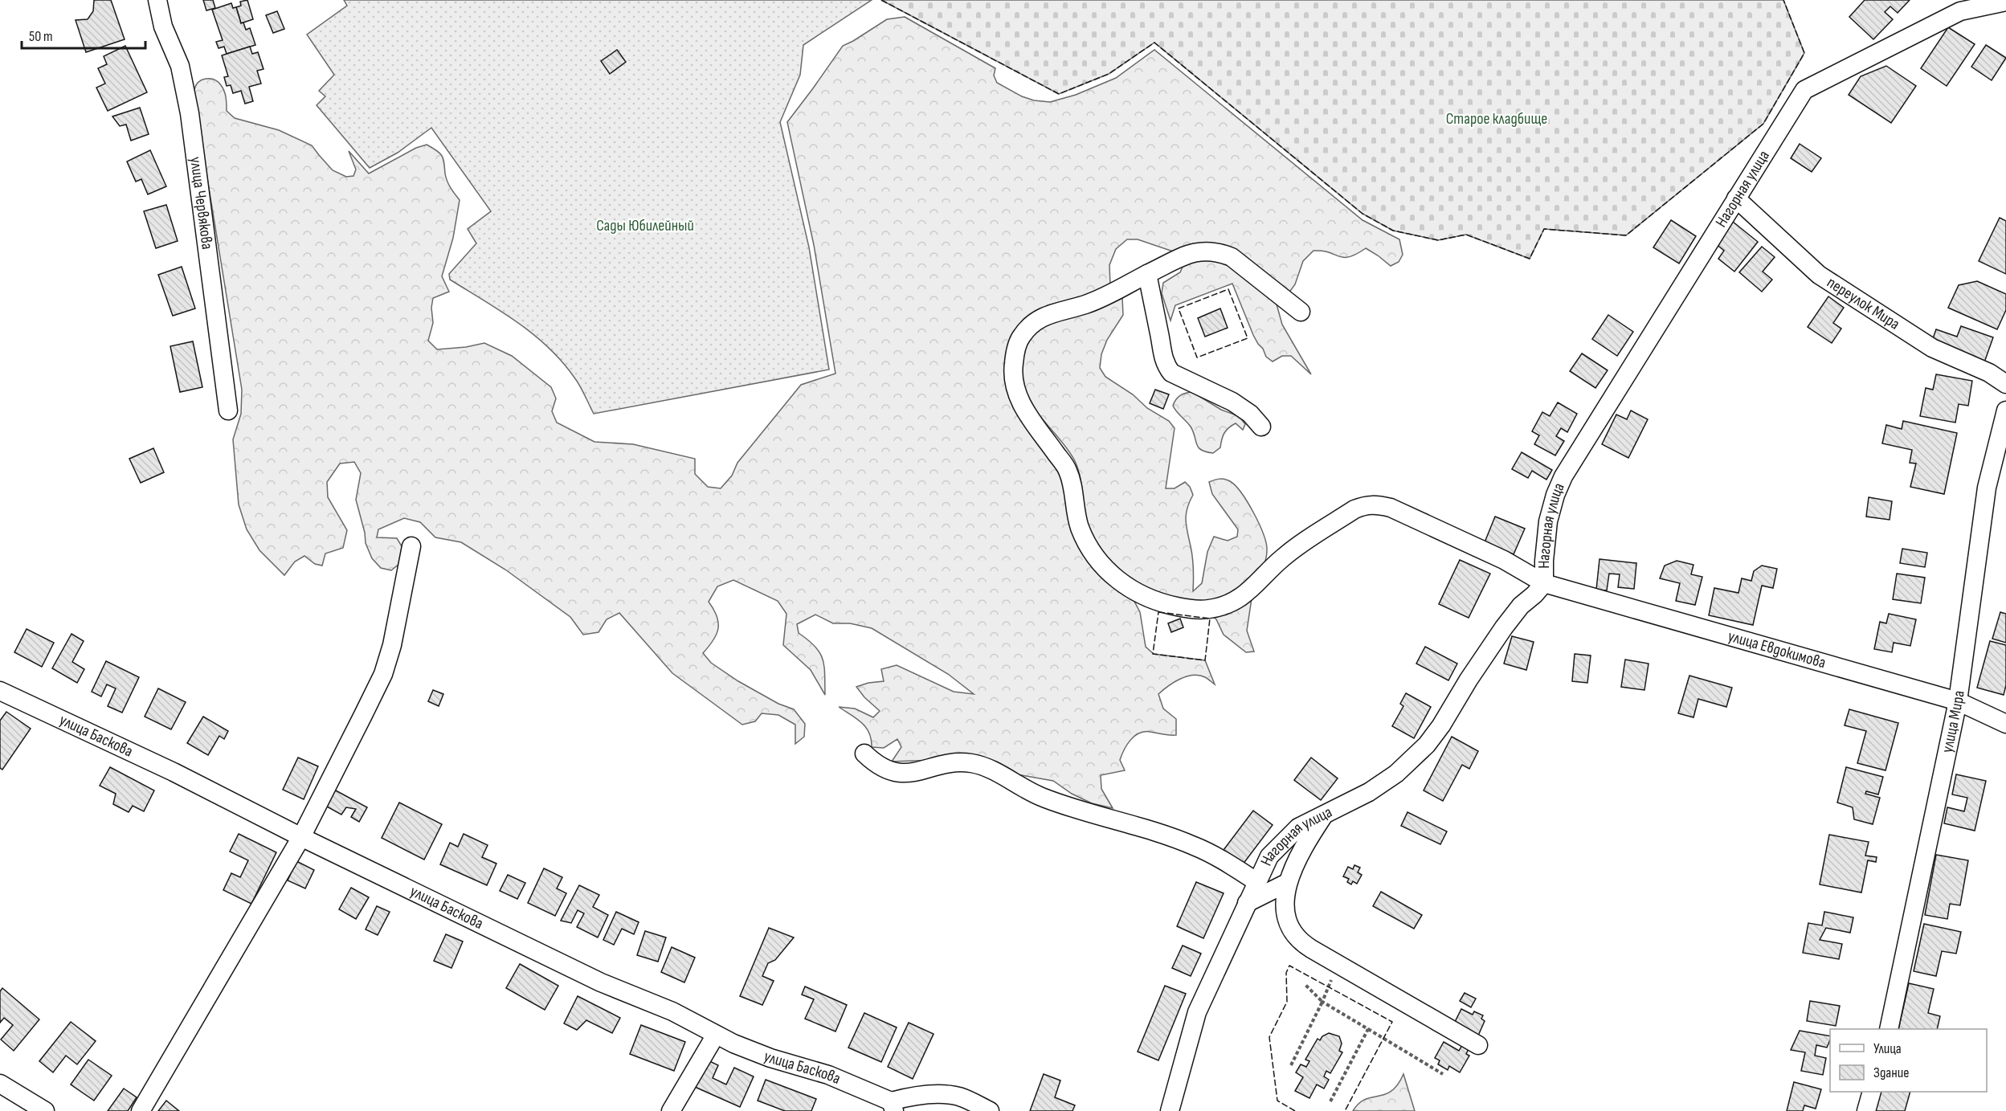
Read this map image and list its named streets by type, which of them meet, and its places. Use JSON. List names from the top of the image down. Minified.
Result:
{"streets":{"street":["Нагорная улица","улица Червякова","переулок Мира","улица Евдокимова","улица Мира","улица Баскова"]},"crossings":[["Нагорная улица","переулок Мира"],["Нагорная улица","улица Евдокимова"],["улица Евдокимова","улица Мира"]],"parks":["Старое кладбище","Сады Юбилейный"],"legend":["Улица","Здание"],"scale_bar":"50 m"}
